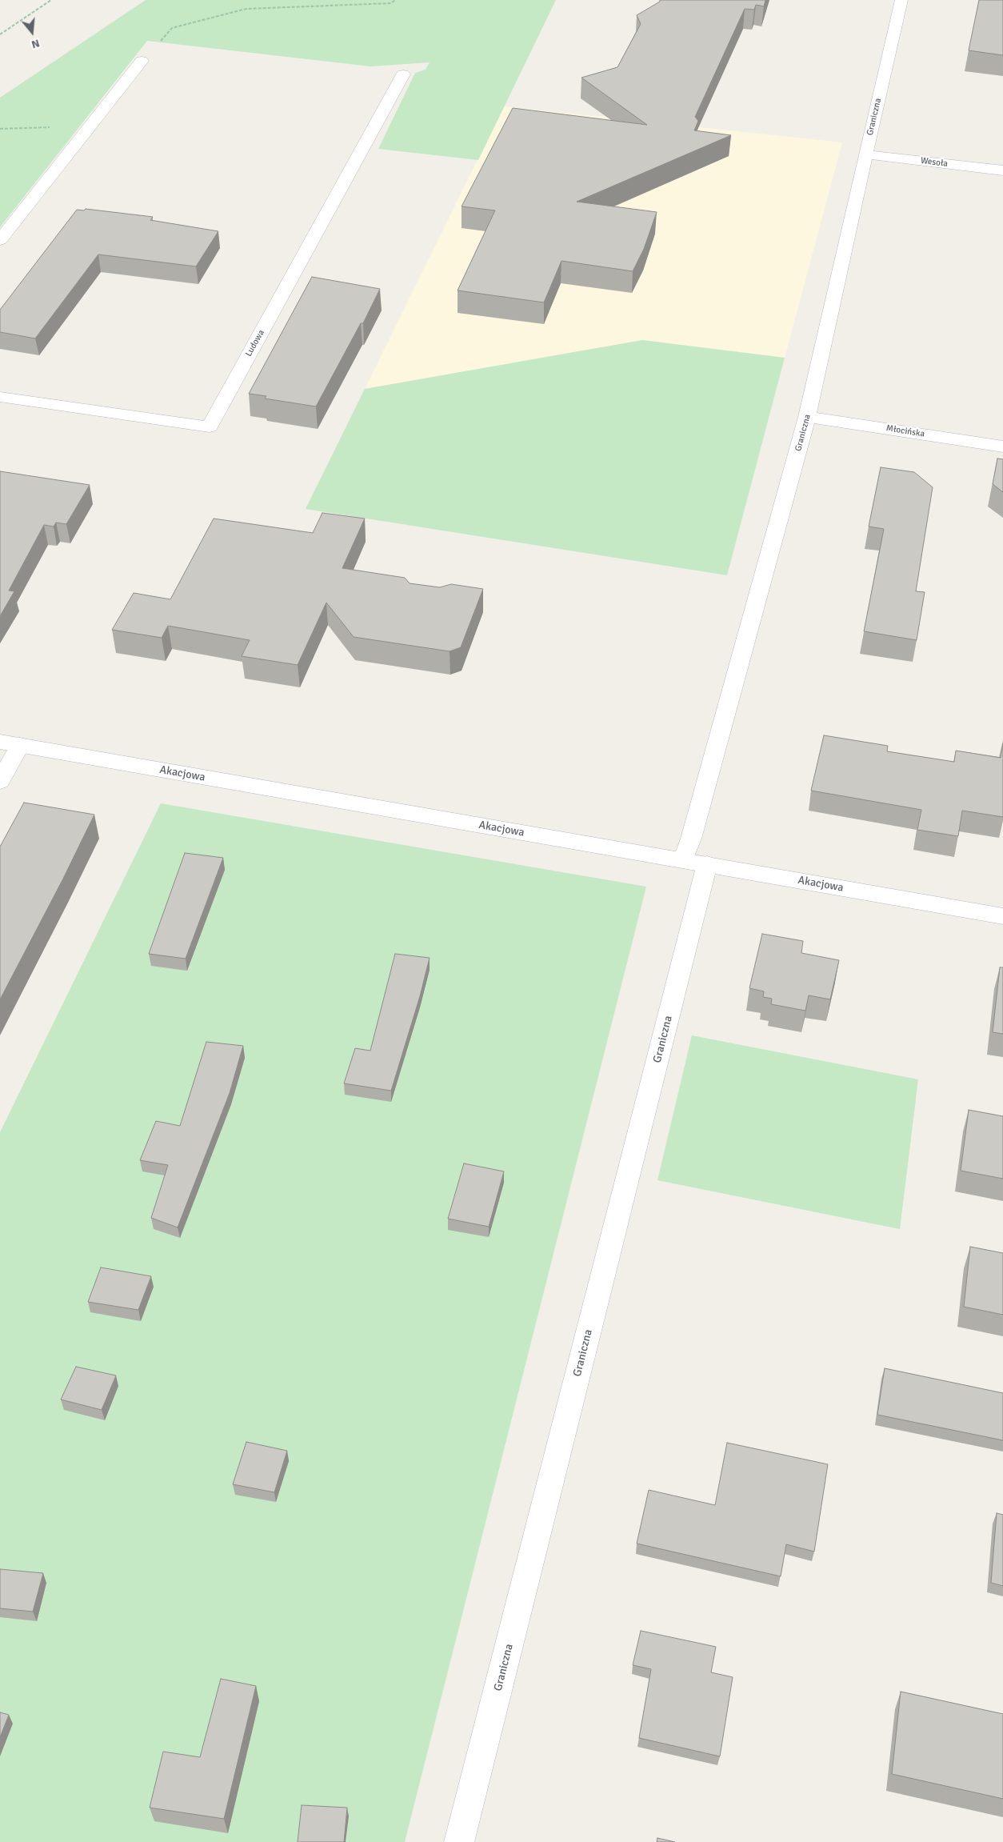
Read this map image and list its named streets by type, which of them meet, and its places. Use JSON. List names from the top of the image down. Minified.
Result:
{"streets":{"street":["Graniczna","Wesoła","Ludowa","Młocińska","Akacjowa"]},"crossings":[["Graniczna","Wesoła"],["Graniczna","Młocińska"],["Graniczna","Akacjowa"]],"north":"bottom"}
